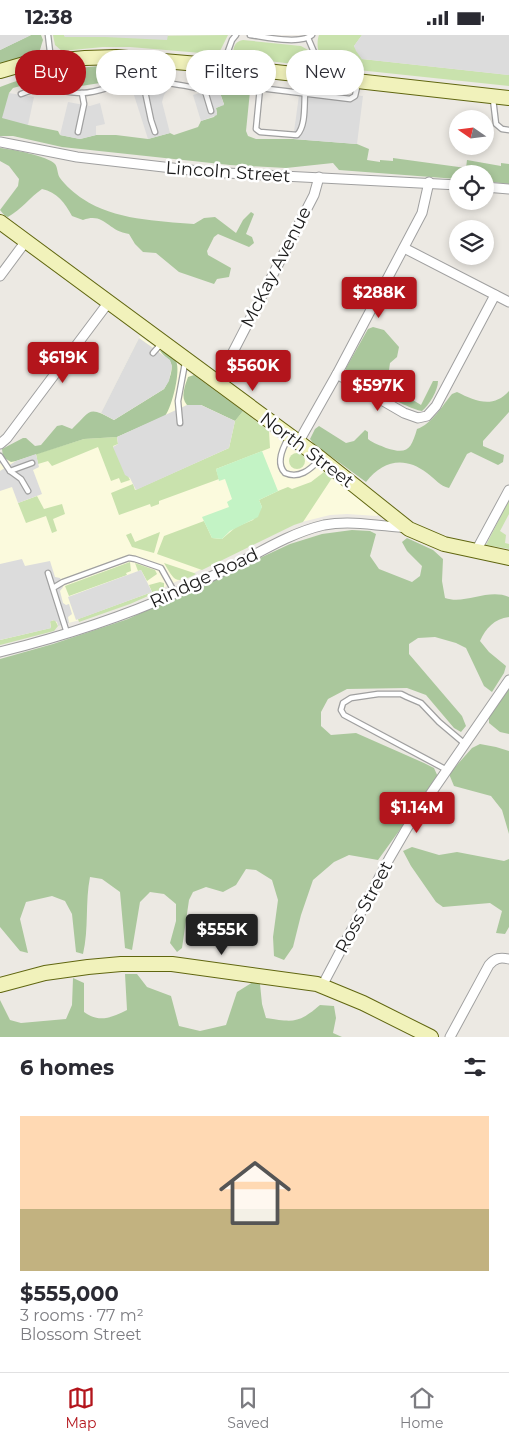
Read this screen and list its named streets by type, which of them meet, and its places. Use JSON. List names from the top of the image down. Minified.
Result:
{"streets":{"street":["Lincoln Street","McKay Avenue","North Street","Rindge Road","Ross Street"]},"crossings":[["Lincoln Street","McKay Avenue"],["McKay Avenue","North Street"],["North Street","Rindge Road"]],"north":"left","page":{"status":"12:38","chip":["Buy","Rent","Filters","New"],"price":["$288K","$619K","$560K","$597K","$1.14M","$555K"],"heading":"6 homes","list":[{"name":"$555,000","note":"3 rooms · 77 m² · Blossom Street"}],"tabs":["Map","Saved","Home"]}}
